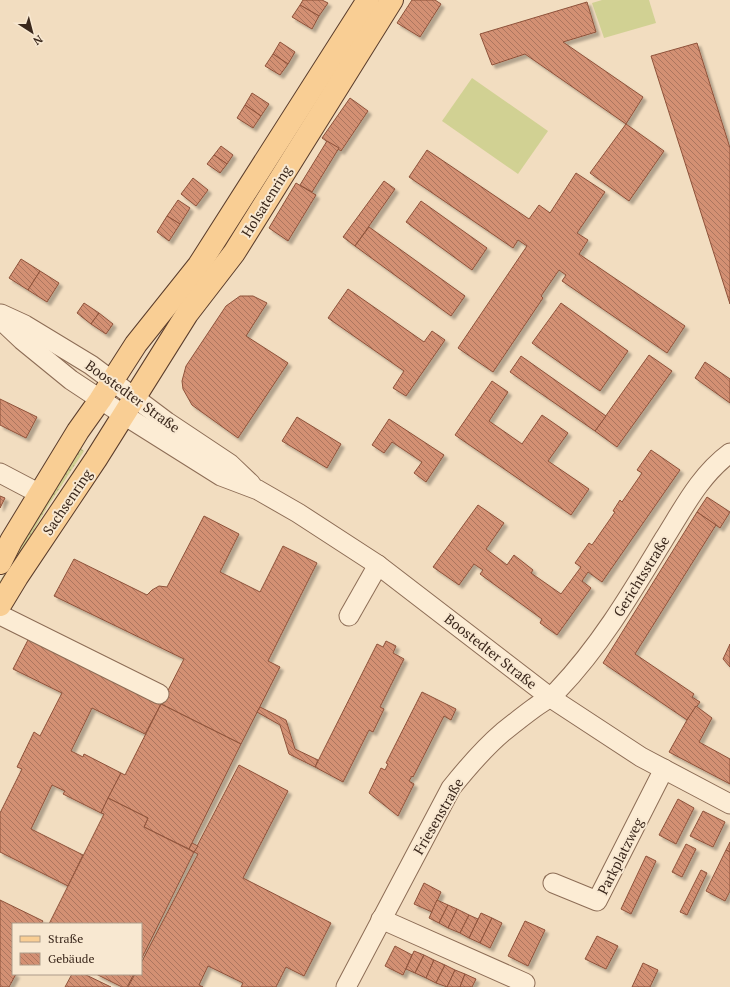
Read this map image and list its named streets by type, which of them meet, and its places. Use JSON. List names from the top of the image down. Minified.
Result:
{"streets":{"main road":["Holsatenring","Sachsenring"],"street":["Boostedter Straße","Gerichtsstraße","Friesenstraße","Parkplatzweg"]},"crossings":[["Holsatenring","Boostedter Straße"],["Holsatenring","Sachsenring"],["Boostedter Straße","Sachsenring"],["Boostedter Straße","Gerichtsstraße"],["Boostedter Straße","Friesenstraße"],["Boostedter Straße","Parkplatzweg"],["Gerichtsstraße","Friesenstraße"]],"legend":["Straße","Gebäude"],"north":"bottom right"}
